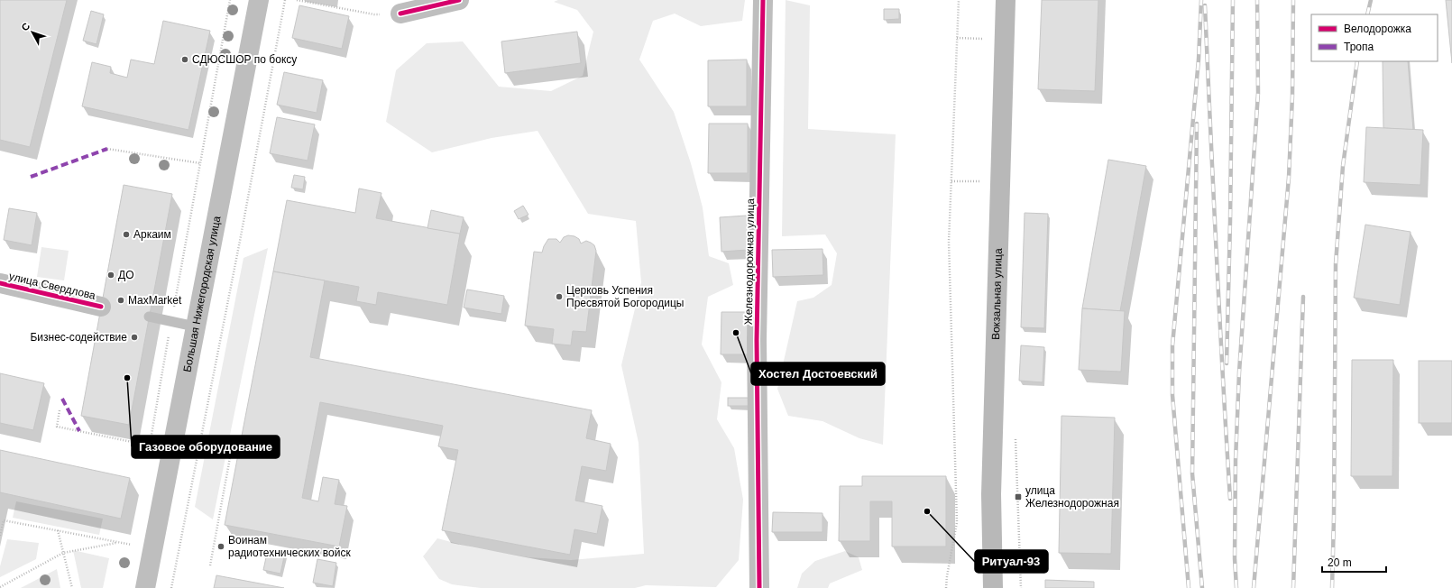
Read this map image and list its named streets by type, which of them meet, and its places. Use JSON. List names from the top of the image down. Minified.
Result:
{"streets":{"main road":["Вокзальная улица"],"street":["Железнодорожная улица","улица Свердлова","Большая Нижегородская улица"]},"places":{"other":["СДЮСШОР по боксу","Аркаим","ДО","Церковь Успения Пресвятой Богородицы","MaxMarket","Хостел Достоевский","Бизнес-содействие","Газовое оборудование","Ритуал-93","Воинам радиотехнических войск"],"transit":["улица Железнодорожная"]},"legend":["Велодорожка","Тропа"],"scale_bar":"20 m","north":"top left"}
